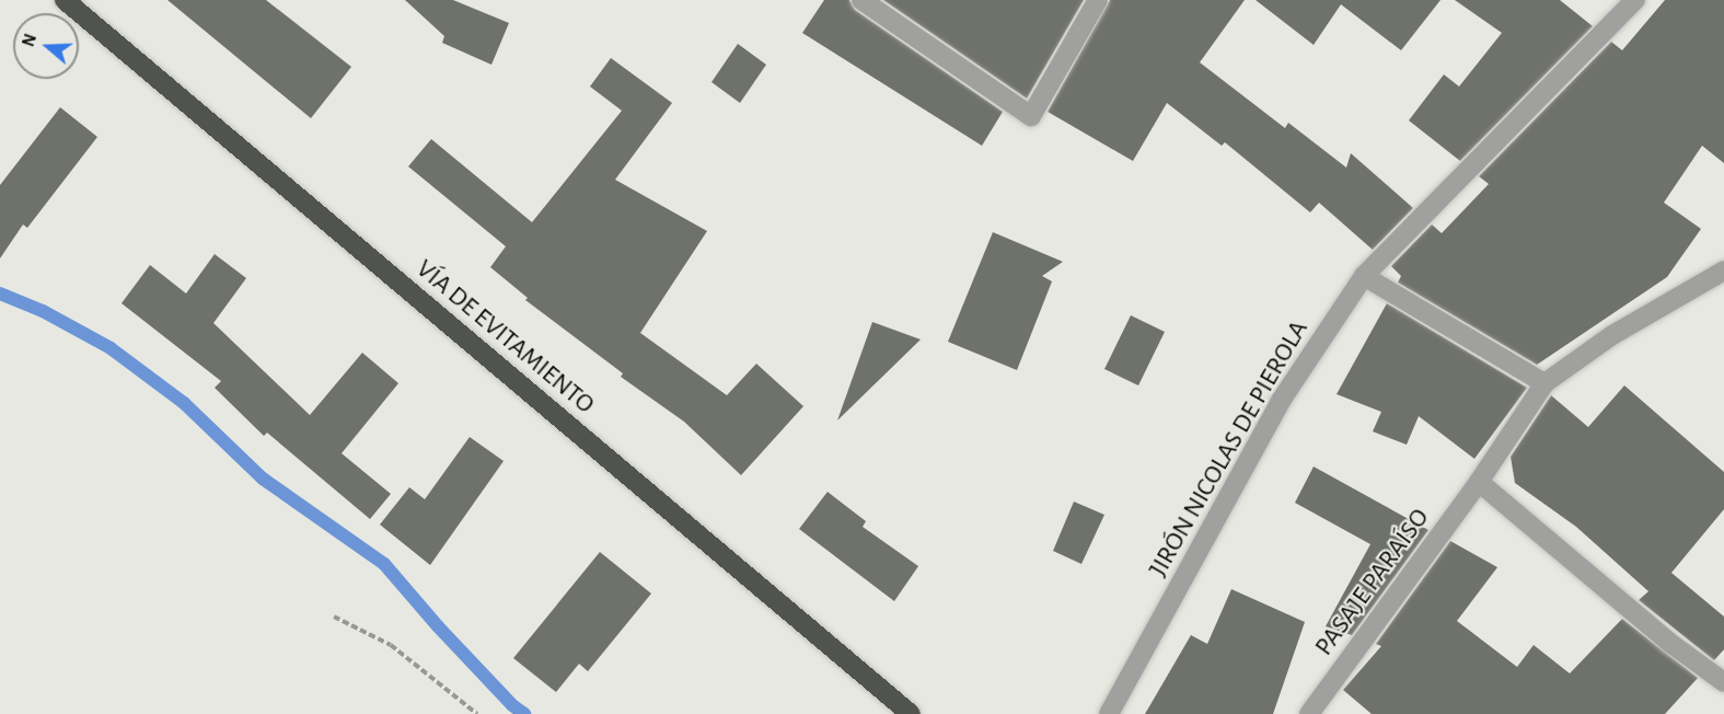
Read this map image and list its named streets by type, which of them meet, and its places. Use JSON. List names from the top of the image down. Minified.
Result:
{"streets":{"highway":["VÍA DE EVITAMIENTO"],"street":["JIRÓN NICOLAS DE PIEROLA","PASAJE PARAÍSO"]},"north":"left"}
